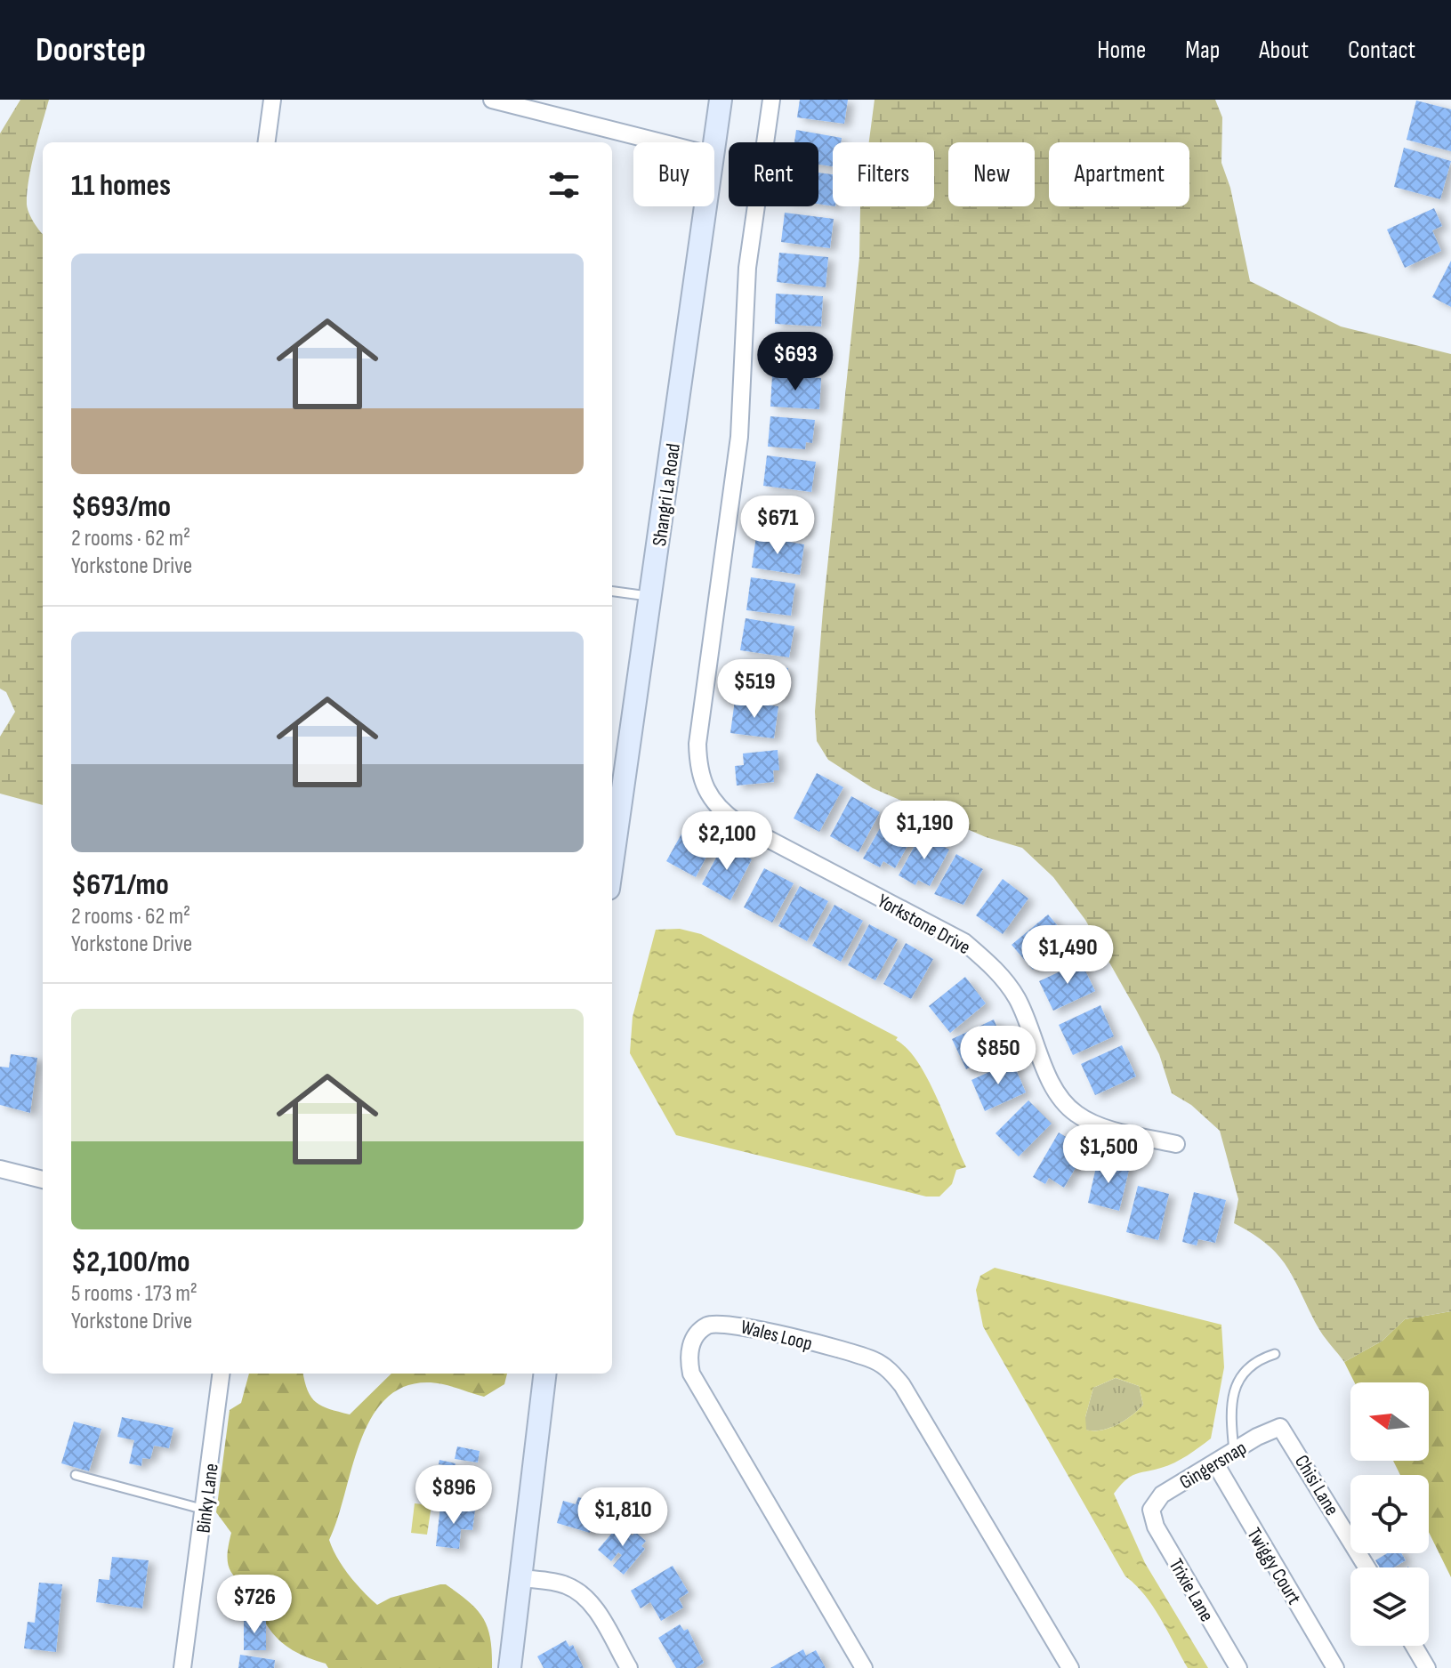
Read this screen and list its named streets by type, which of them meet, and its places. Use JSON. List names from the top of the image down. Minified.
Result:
{"streets":{"street":["Shangri La Road","Yorkstone Drive","Wales Loop","Gingersnap","Chisi Lane","Binky Lane","Twiggy Court","Trixie Lane"]},"crossings":[["Gingersnap","Chisi Lane"],["Gingersnap","Twiggy Court"],["Gingersnap","Trixie Lane"]],"north":"left","page":{"header":"Doorstep","nav":["Home","Map","About","Contact"],"chip":["Buy","Rent","Filters","New","Apartment"],"heading":"11 homes","list":[{"name":"$693/mo","note":"2 rooms · 62 m² · Yorkstone Drive"},{"name":"$671/mo","note":"2 rooms · 62 m² · Yorkstone Drive"},{"name":"$2,100/mo","note":"5 rooms · 173 m² · Yorkstone Drive"}],"price":["$693","$671","$519","$1,190","$2,100","$1,490","$850","$1,500","$896","$1,810","$726"]}}
